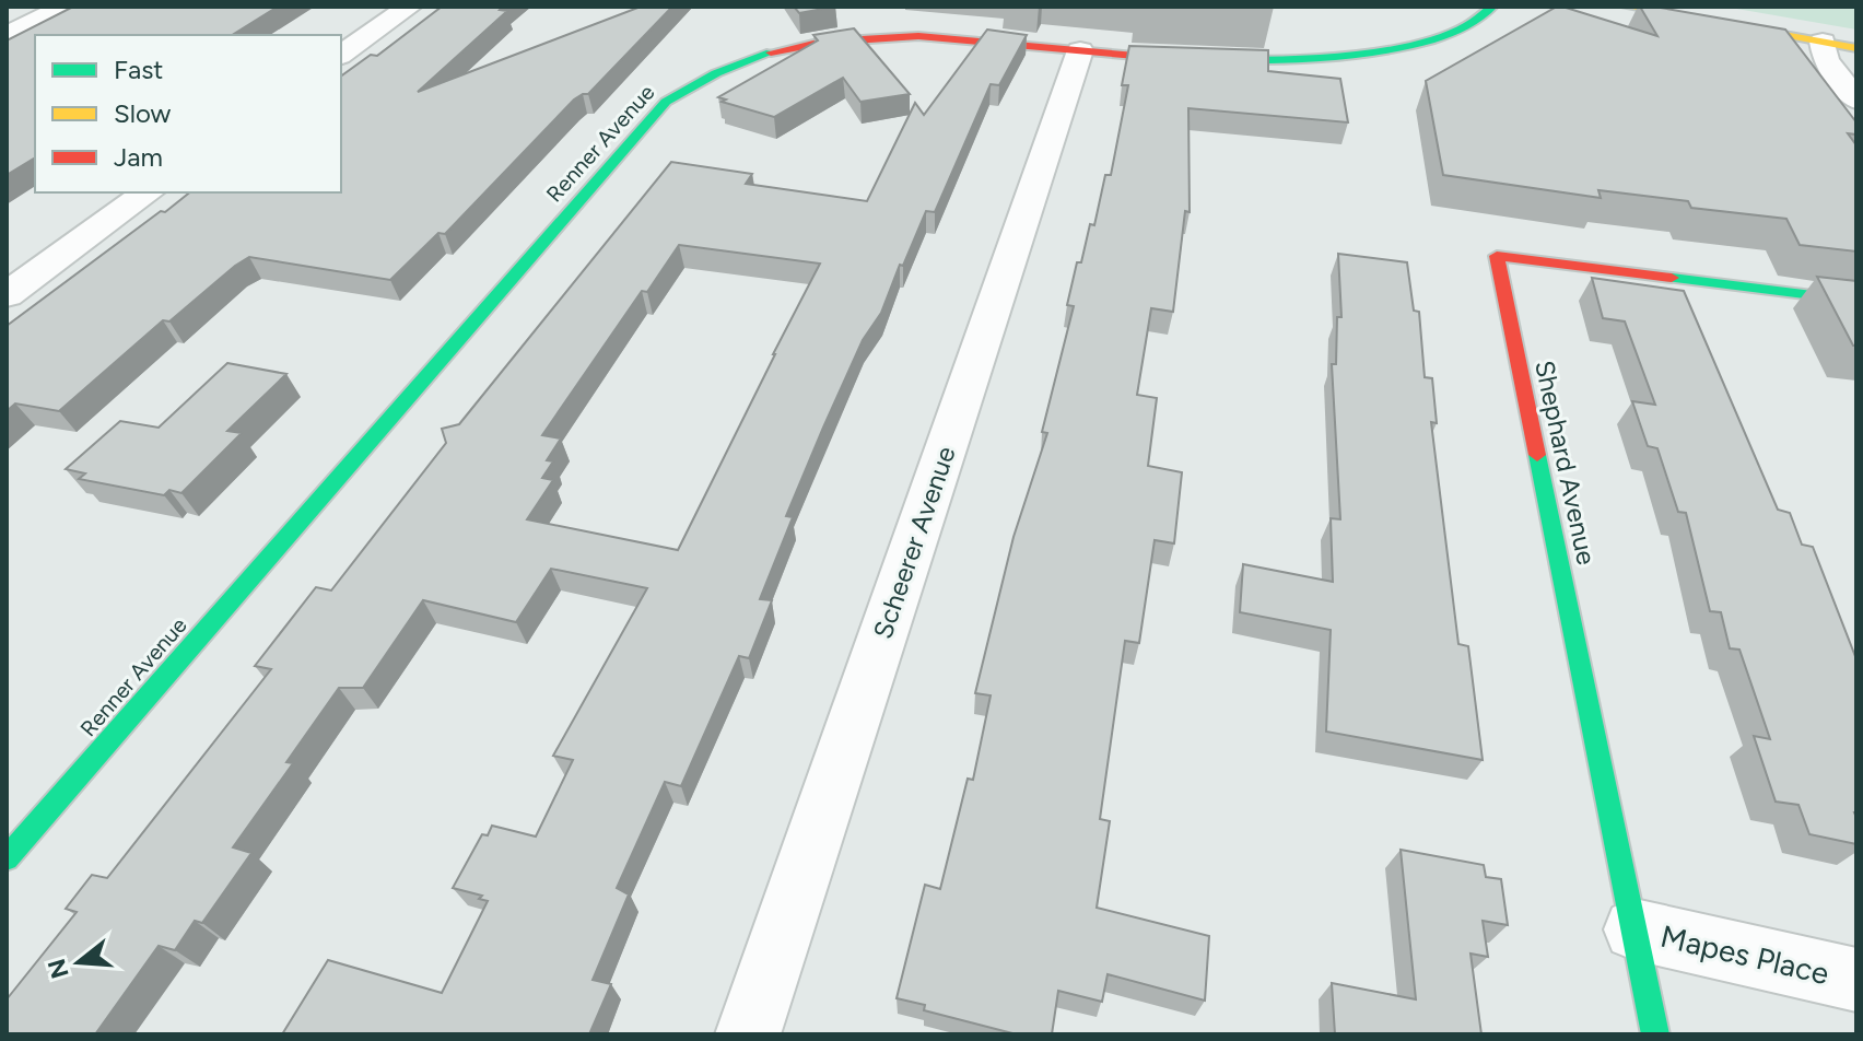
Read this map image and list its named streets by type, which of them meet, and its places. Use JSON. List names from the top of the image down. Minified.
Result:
{"streets":{"street":["Renner Avenue","Shephard Avenue","Scheerer Avenue","Mapes Place"]},"crossings":[["Renner Avenue","Scheerer Avenue"],["Shephard Avenue","Mapes Place"]],"legend":["Fast","Slow","Jam"],"north":"left"}
